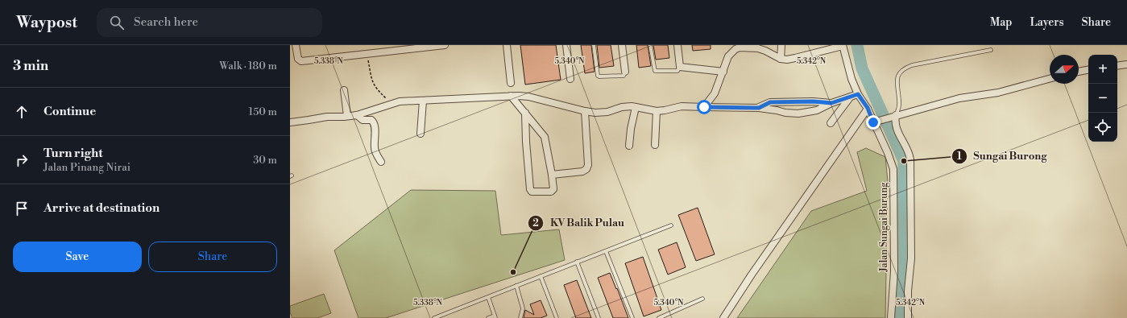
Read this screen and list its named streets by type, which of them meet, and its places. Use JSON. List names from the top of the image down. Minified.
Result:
{"streets":{"street":["Jalan Sungai Burung"]},"places":["Sungai Burong","KV Balik Pulau"],"north":"right","page":{"header":"Waypost","search":"Search here","nav":["Map","Layers","Share"],"heading":["3 min","Walk · 180 m"],"map_buttons":["+","−"],"list":[["Continue","150 m"],["Turn right","Jalan Pinang Nirai","30 m"],"Arrive at destination"],"buttons":["Save","Share"]},"coordinates":["5.338°N","5.340°N","5.342°N"]}
